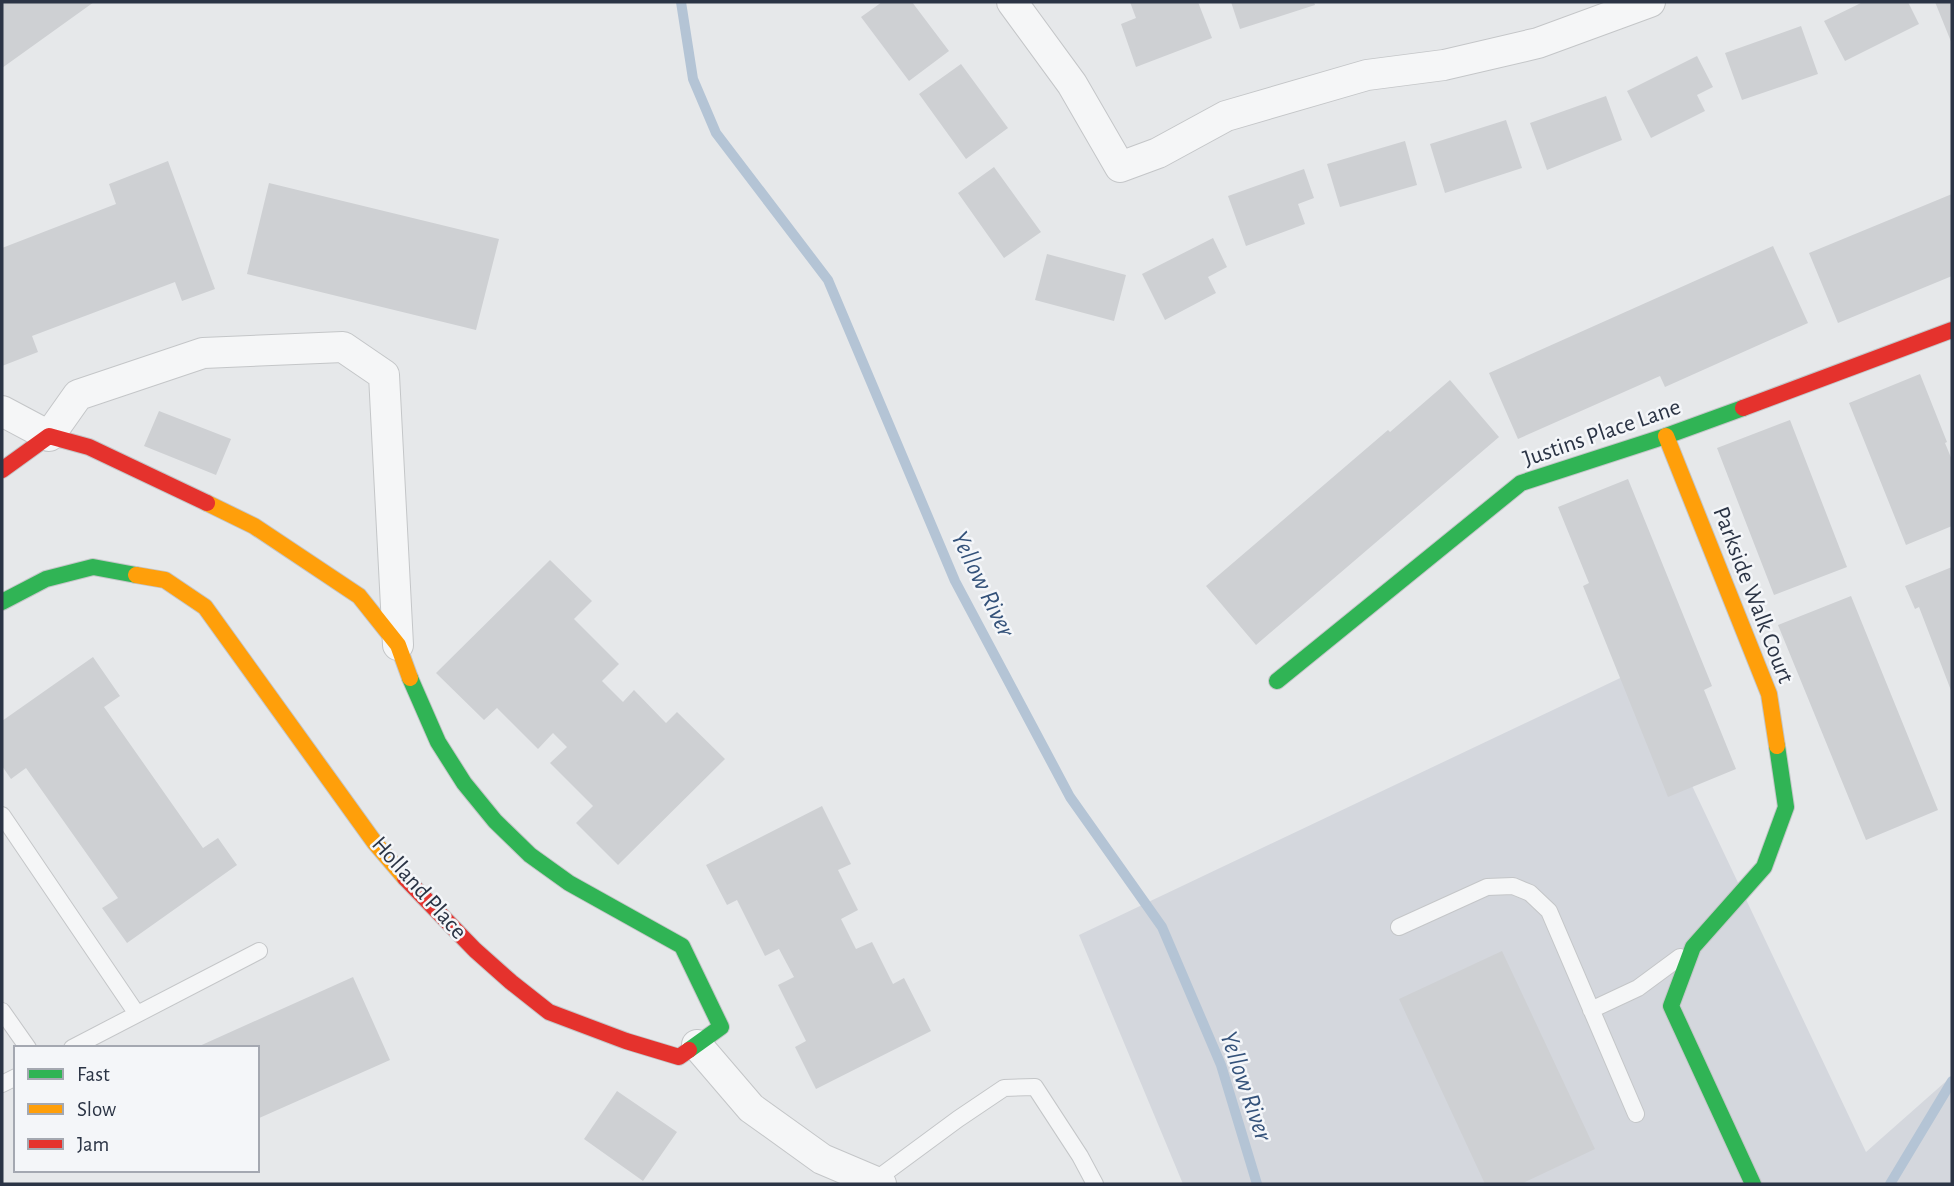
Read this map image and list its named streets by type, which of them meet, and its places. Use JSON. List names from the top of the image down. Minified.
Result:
{"streets":{"street":["Justins Place Lane","Parkside Walk Court","Holland Place"]},"crossings":[["Justins Place Lane","Parkside Walk Court"]],"water":["Yellow River"],"legend":["Fast","Slow","Jam"]}
